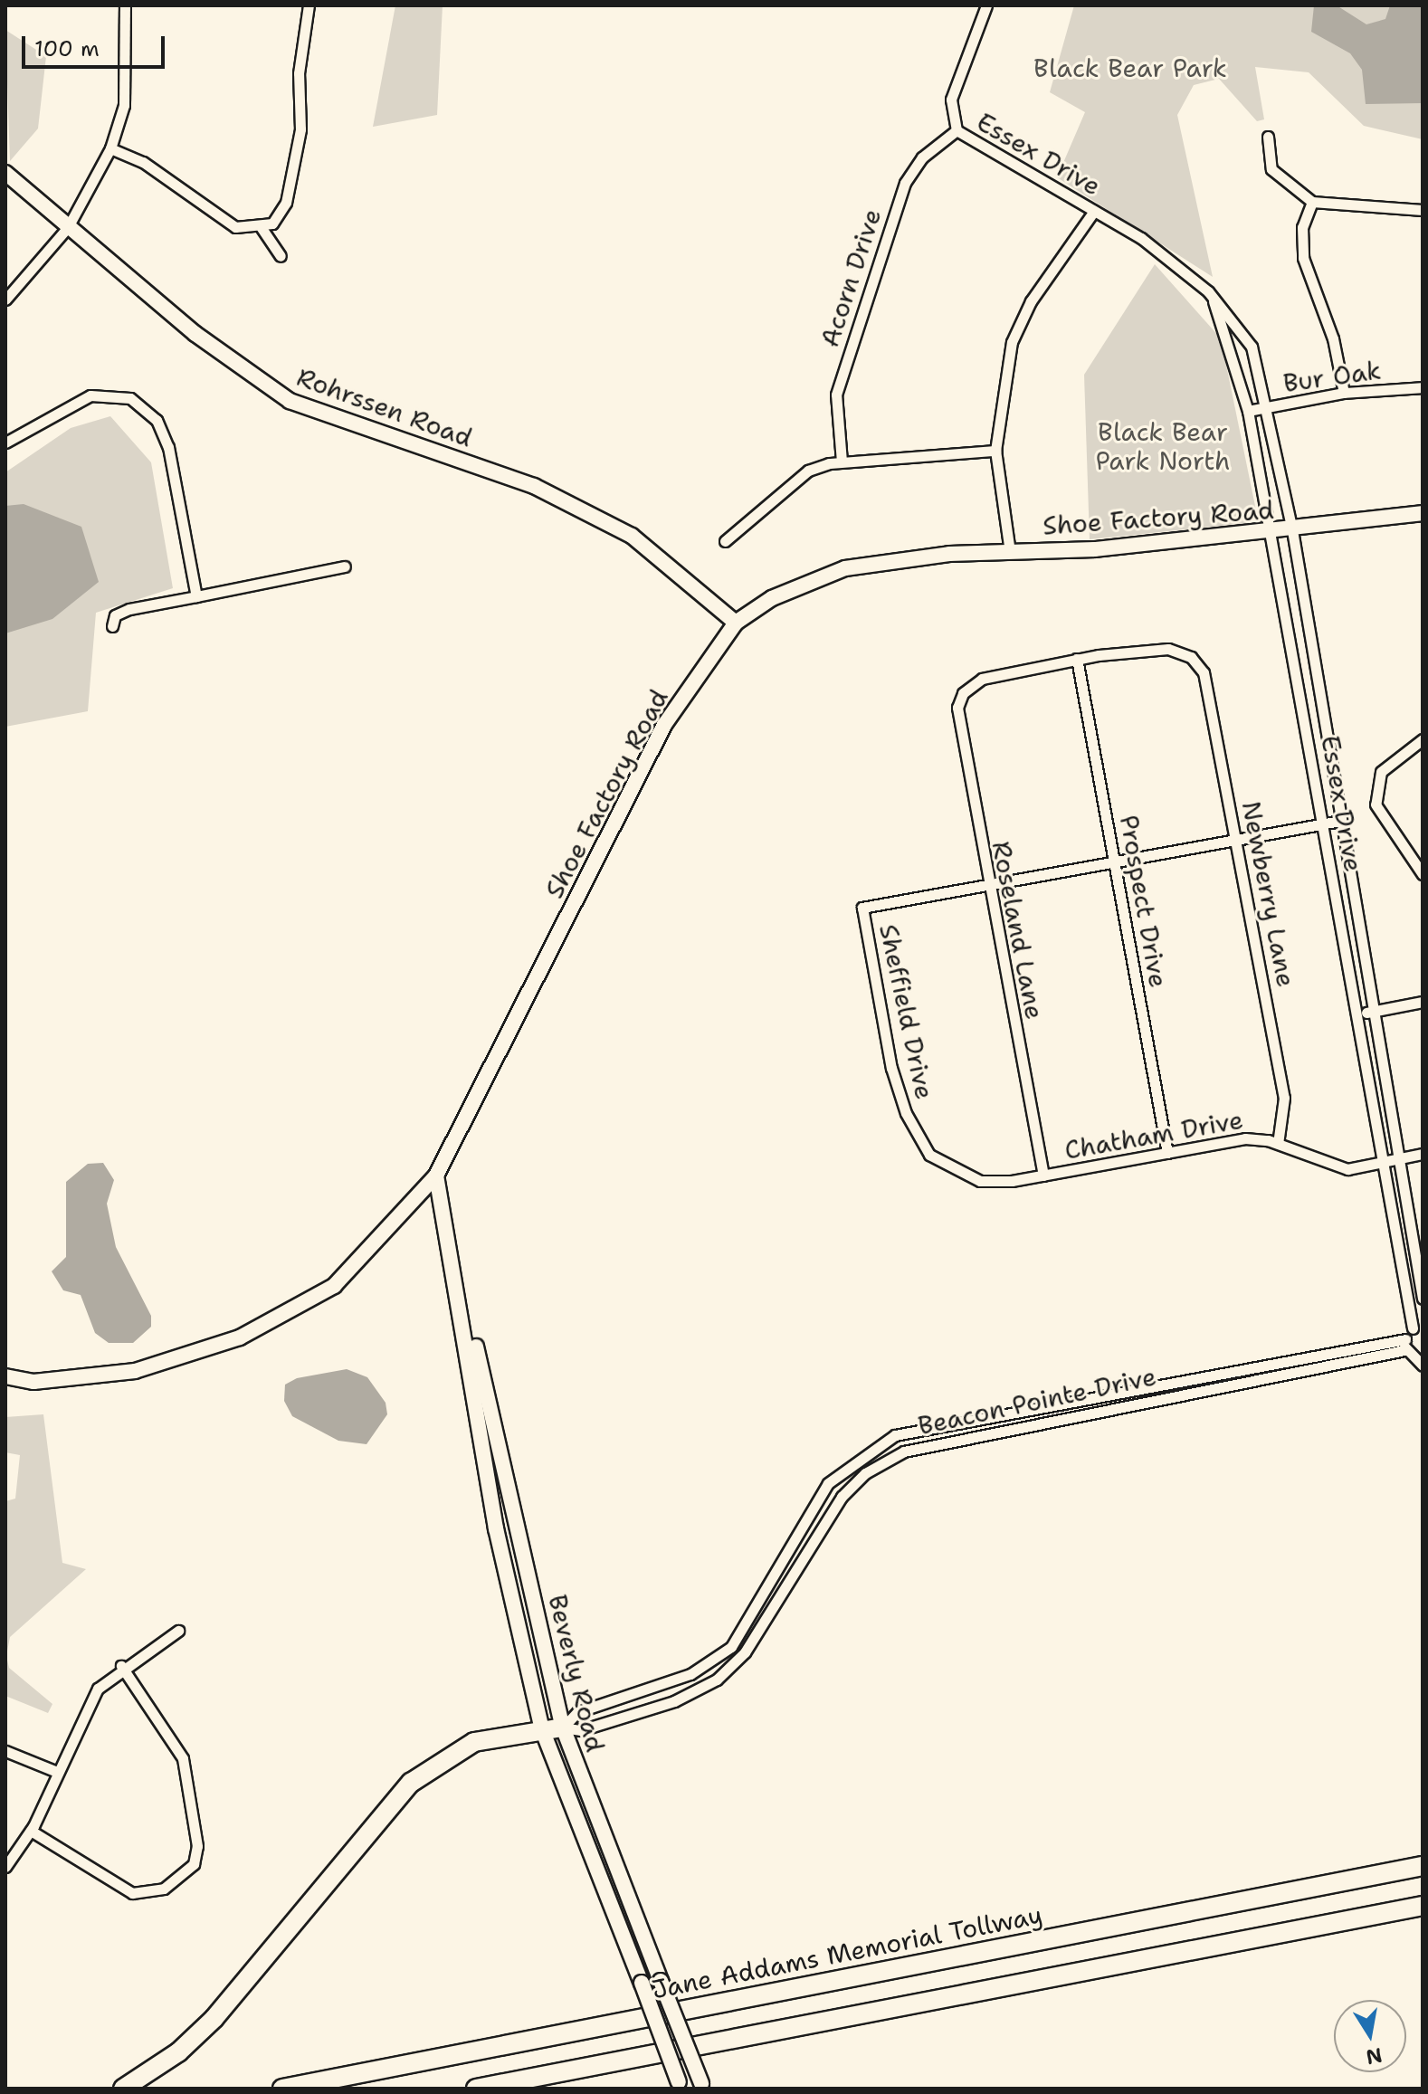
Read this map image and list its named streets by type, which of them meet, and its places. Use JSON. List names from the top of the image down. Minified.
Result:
{"streets":{"highway":["Jane Addams Memorial Tollway"],"street":["Essex Drive","Acorn Drive","Bur Oak","Rohrssen Road","Shoe Factory Road","Newberry Lane","Prospect Drive","Roseland Lane","Sheffield Drive","Chatham Drive","Beacon Pointe Drive","Beverly Road"]},"crossings":[["Essex Drive","Acorn Drive"],["Essex Drive","Bur Oak"],["Essex Drive","Shoe Factory Road"],["Essex Drive","Chatham Drive"],["Rohrssen Road","Shoe Factory Road"],["Shoe Factory Road","Beverly Road"],["Newberry Lane","Prospect Drive"],["Newberry Lane","Roseland Lane"],["Newberry Lane","Chatham Drive"],["Prospect Drive","Roseland Lane"],["Prospect Drive","Chatham Drive"],["Roseland Lane","Sheffield Drive"],["Roseland Lane","Chatham Drive"],["Sheffield Drive","Chatham Drive"],["Beacon Pointe Drive","Beverly Road"]],"parks":["Black Bear Park","Black Bear Park North"],"scale_bar":"100 m","north":"bottom"}
